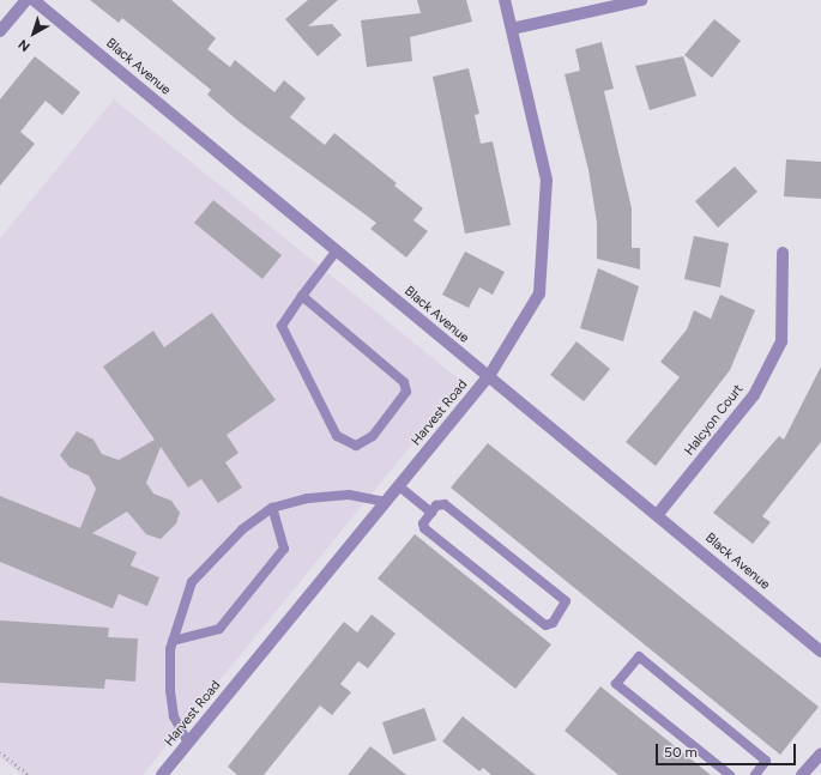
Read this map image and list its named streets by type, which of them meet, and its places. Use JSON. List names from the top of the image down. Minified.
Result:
{"streets":{"street":["Black Avenue","Harvest Road","Halcyon Court"]},"crossings":[["Black Avenue","Harvest Road"],["Black Avenue","Halcyon Court"]],"scale_bar":"50 m","north":"bottom left"}
